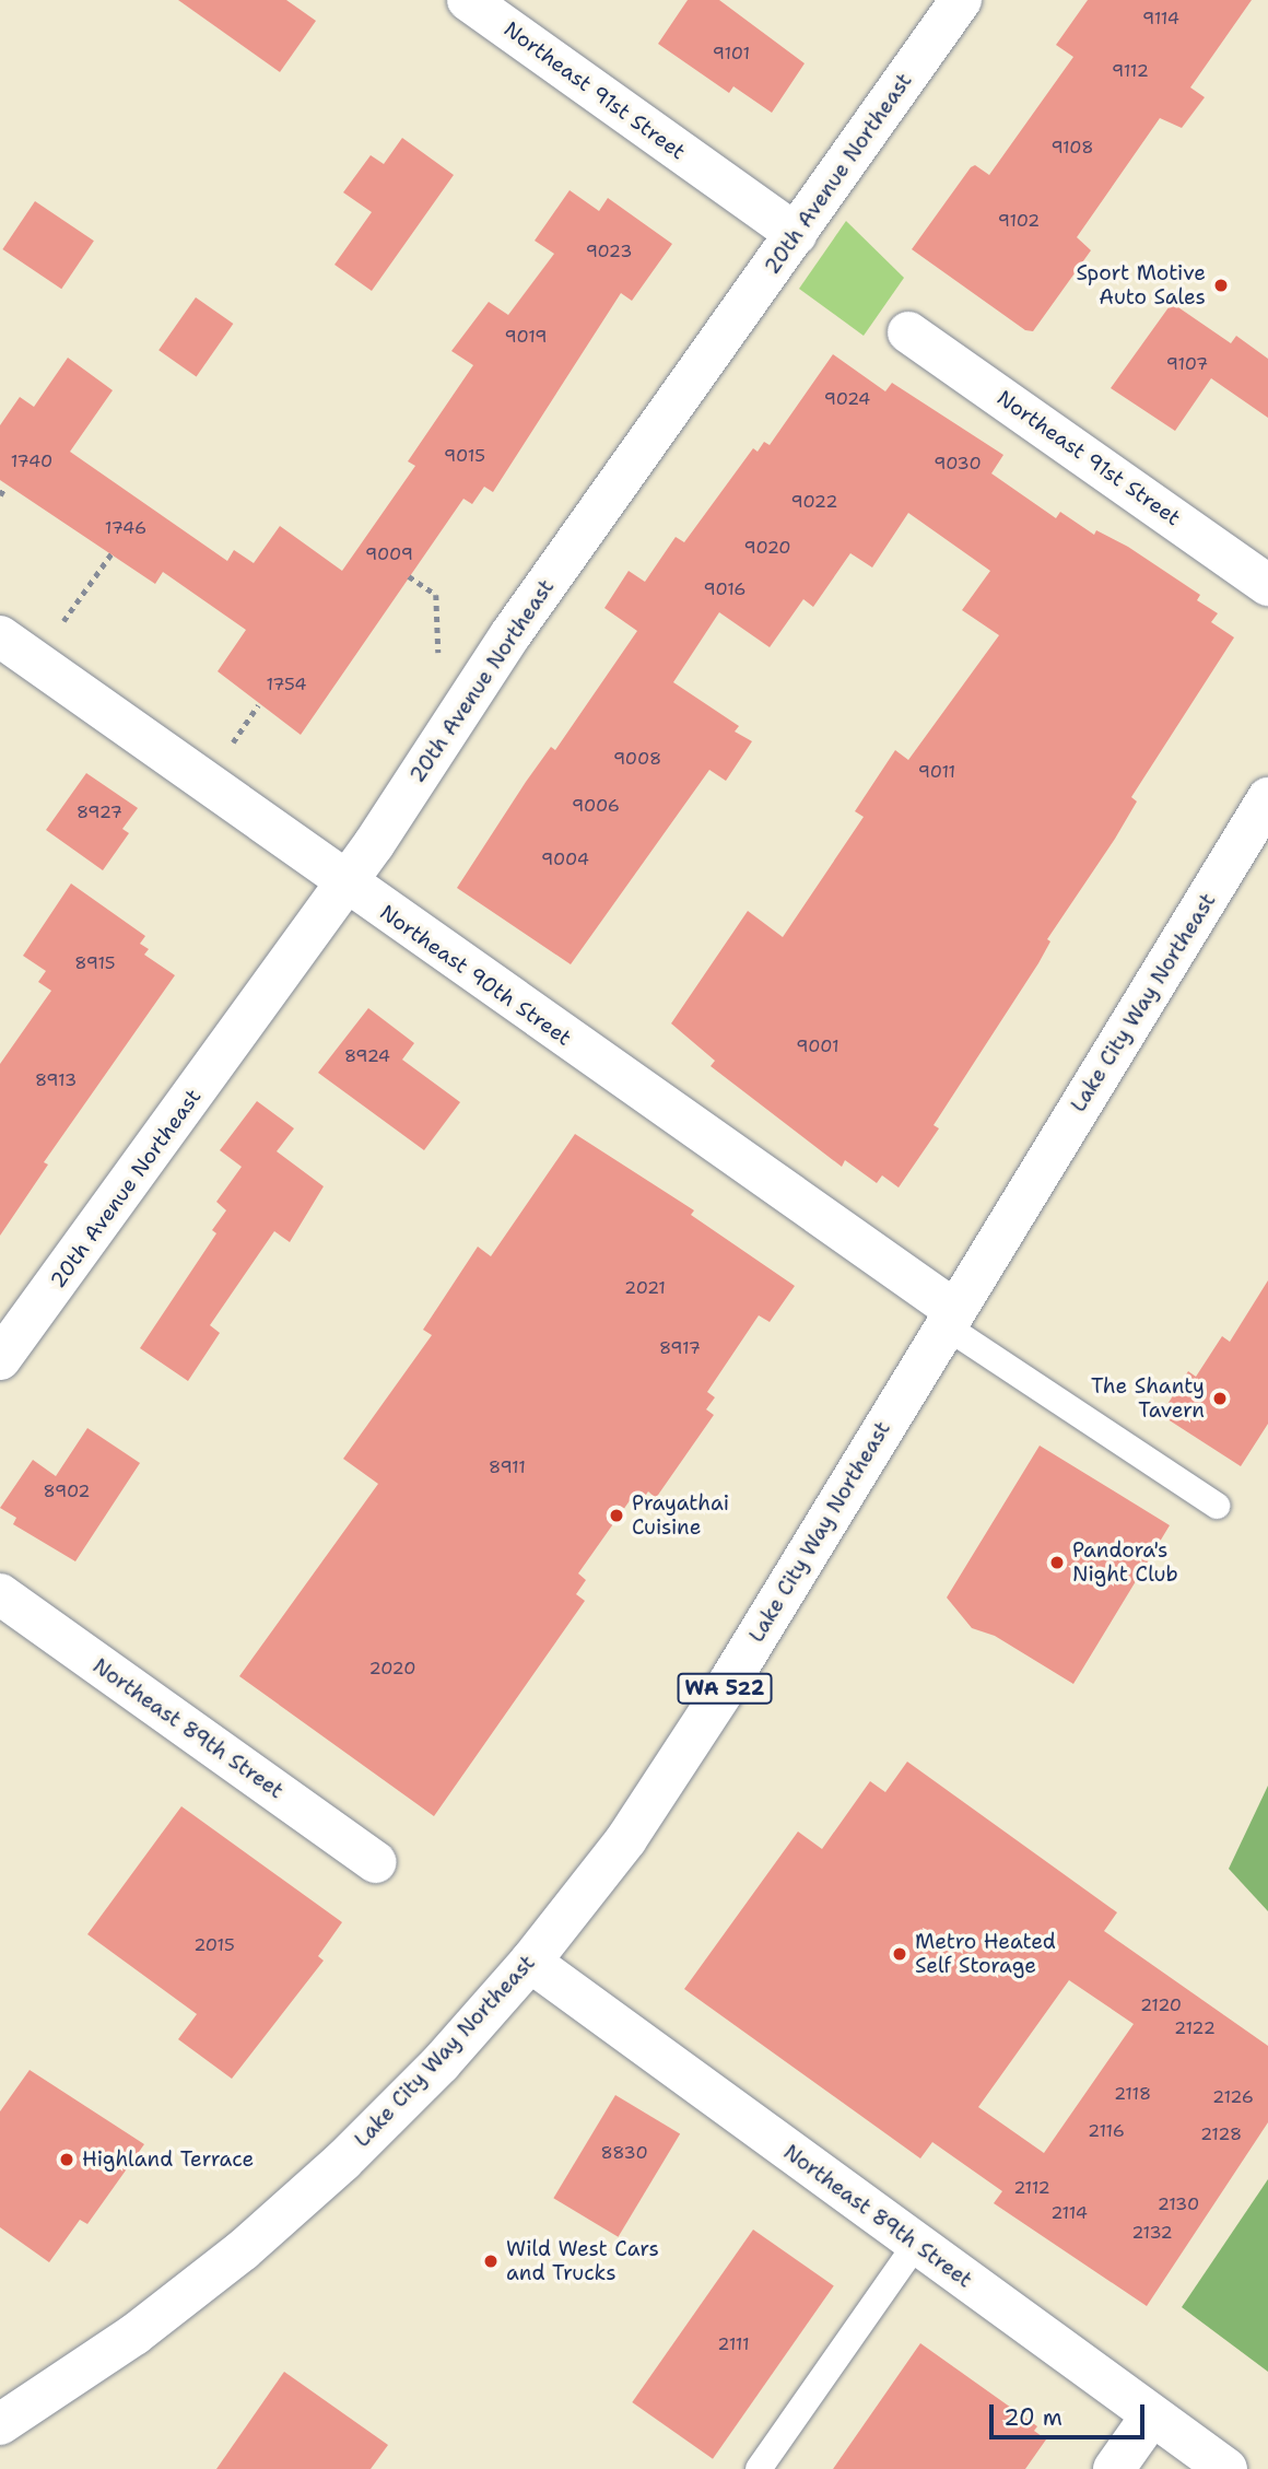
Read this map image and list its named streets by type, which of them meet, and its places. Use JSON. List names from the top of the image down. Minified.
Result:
{"streets":{"street":["Northeast 91st Street","20th Avenue Northeast","Northeast 90th Street","Lake City Way Northeast","WA 522","Northeast 89th Street"]},"crossings":[["Northeast 91st Street","20th Avenue Northeast"],["20th Avenue Northeast","Northeast 90th Street"],["Northeast 90th Street","Lake City Way Northeast"],["Lake City Way Northeast","Northeast 89th Street"]],"places":["Sport Motive Auto Sales","The Shanty Tavern","Prayathai Cuisine","Pandora's Night Club","Metro Heated Self Storage","Highland Terrace","Wild West Cars and Trucks"],"house_numbers":["9114","9101","9112","9108","9102","9023","9019","9107","9024","9015","1740","9030","9022","1746","9020","9009","9016","1754","9008","9011","9006","8927","9004","8915","9001","8924","8913","2021","8917","8911","8902","2020","2015","2120","2122","2118","2126","2116","2128","8830","2112","2130","2114","2132","2111"],"scale_bar":"20 m"}
